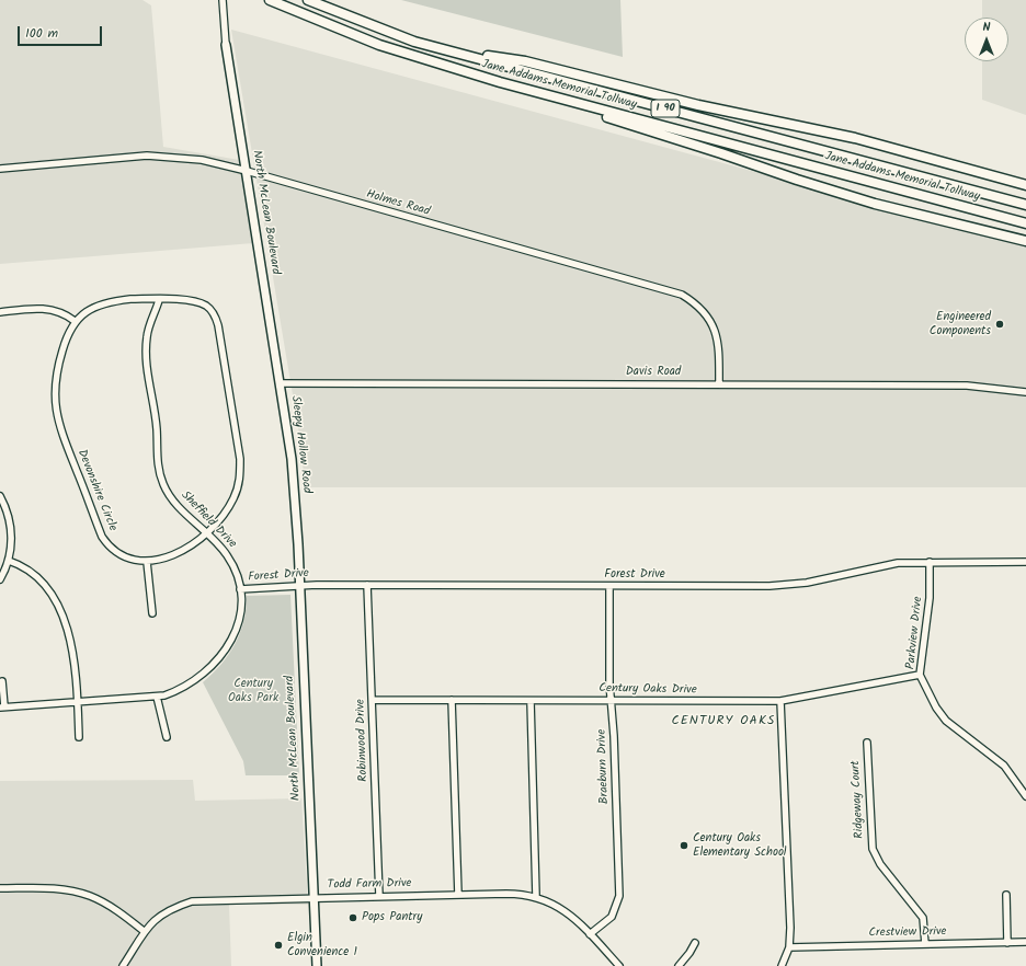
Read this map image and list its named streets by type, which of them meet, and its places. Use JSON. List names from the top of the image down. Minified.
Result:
{"streets":{"highway":["Jane Addams Memorial Tollway","I 90"],"main road":["North McLean Boulevard","Sleepy Hollow Road"],"street":["Holmes Road","Davis Road","Devonshire Circle","Sheffield Drive","Forest Drive","Parkview Drive","Century Oaks Drive","Robinwood Drive","Braeburn Drive","Ridgeway Court","Todd Farm Drive","Crestview Drive"]},"crossings":[["Holmes Road","North McLean Boulevard"],["Holmes Road","Davis Road"],["North McLean Boulevard","Davis Road"],["North McLean Boulevard","Sleepy Hollow Road"],["North McLean Boulevard","Forest Drive"],["North McLean Boulevard","Todd Farm Drive"],["Davis Road","Sleepy Hollow Road"],["Devonshire Circle","Sheffield Drive"],["Sheffield Drive","Forest Drive"],["Forest Drive","Parkview Drive"],["Forest Drive","Robinwood Drive"],["Forest Drive","Braeburn Drive"],["Parkview Drive","Century Oaks Drive"],["Century Oaks Drive","Robinwood Drive"],["Century Oaks Drive","Braeburn Drive"],["Robinwood Drive","Todd Farm Drive"],["Braeburn Drive","Todd Farm Drive"],["Ridgeway Court","Crestview Drive"]],"districts":["CENTURY OAKS"],"parks":["Century Oaks Park"],"places":["Engineered Components","Century Oaks Elementary School","Pops Pantry","Elgin Convenience 1"],"scale_bar":"100 m","north":"top"}
